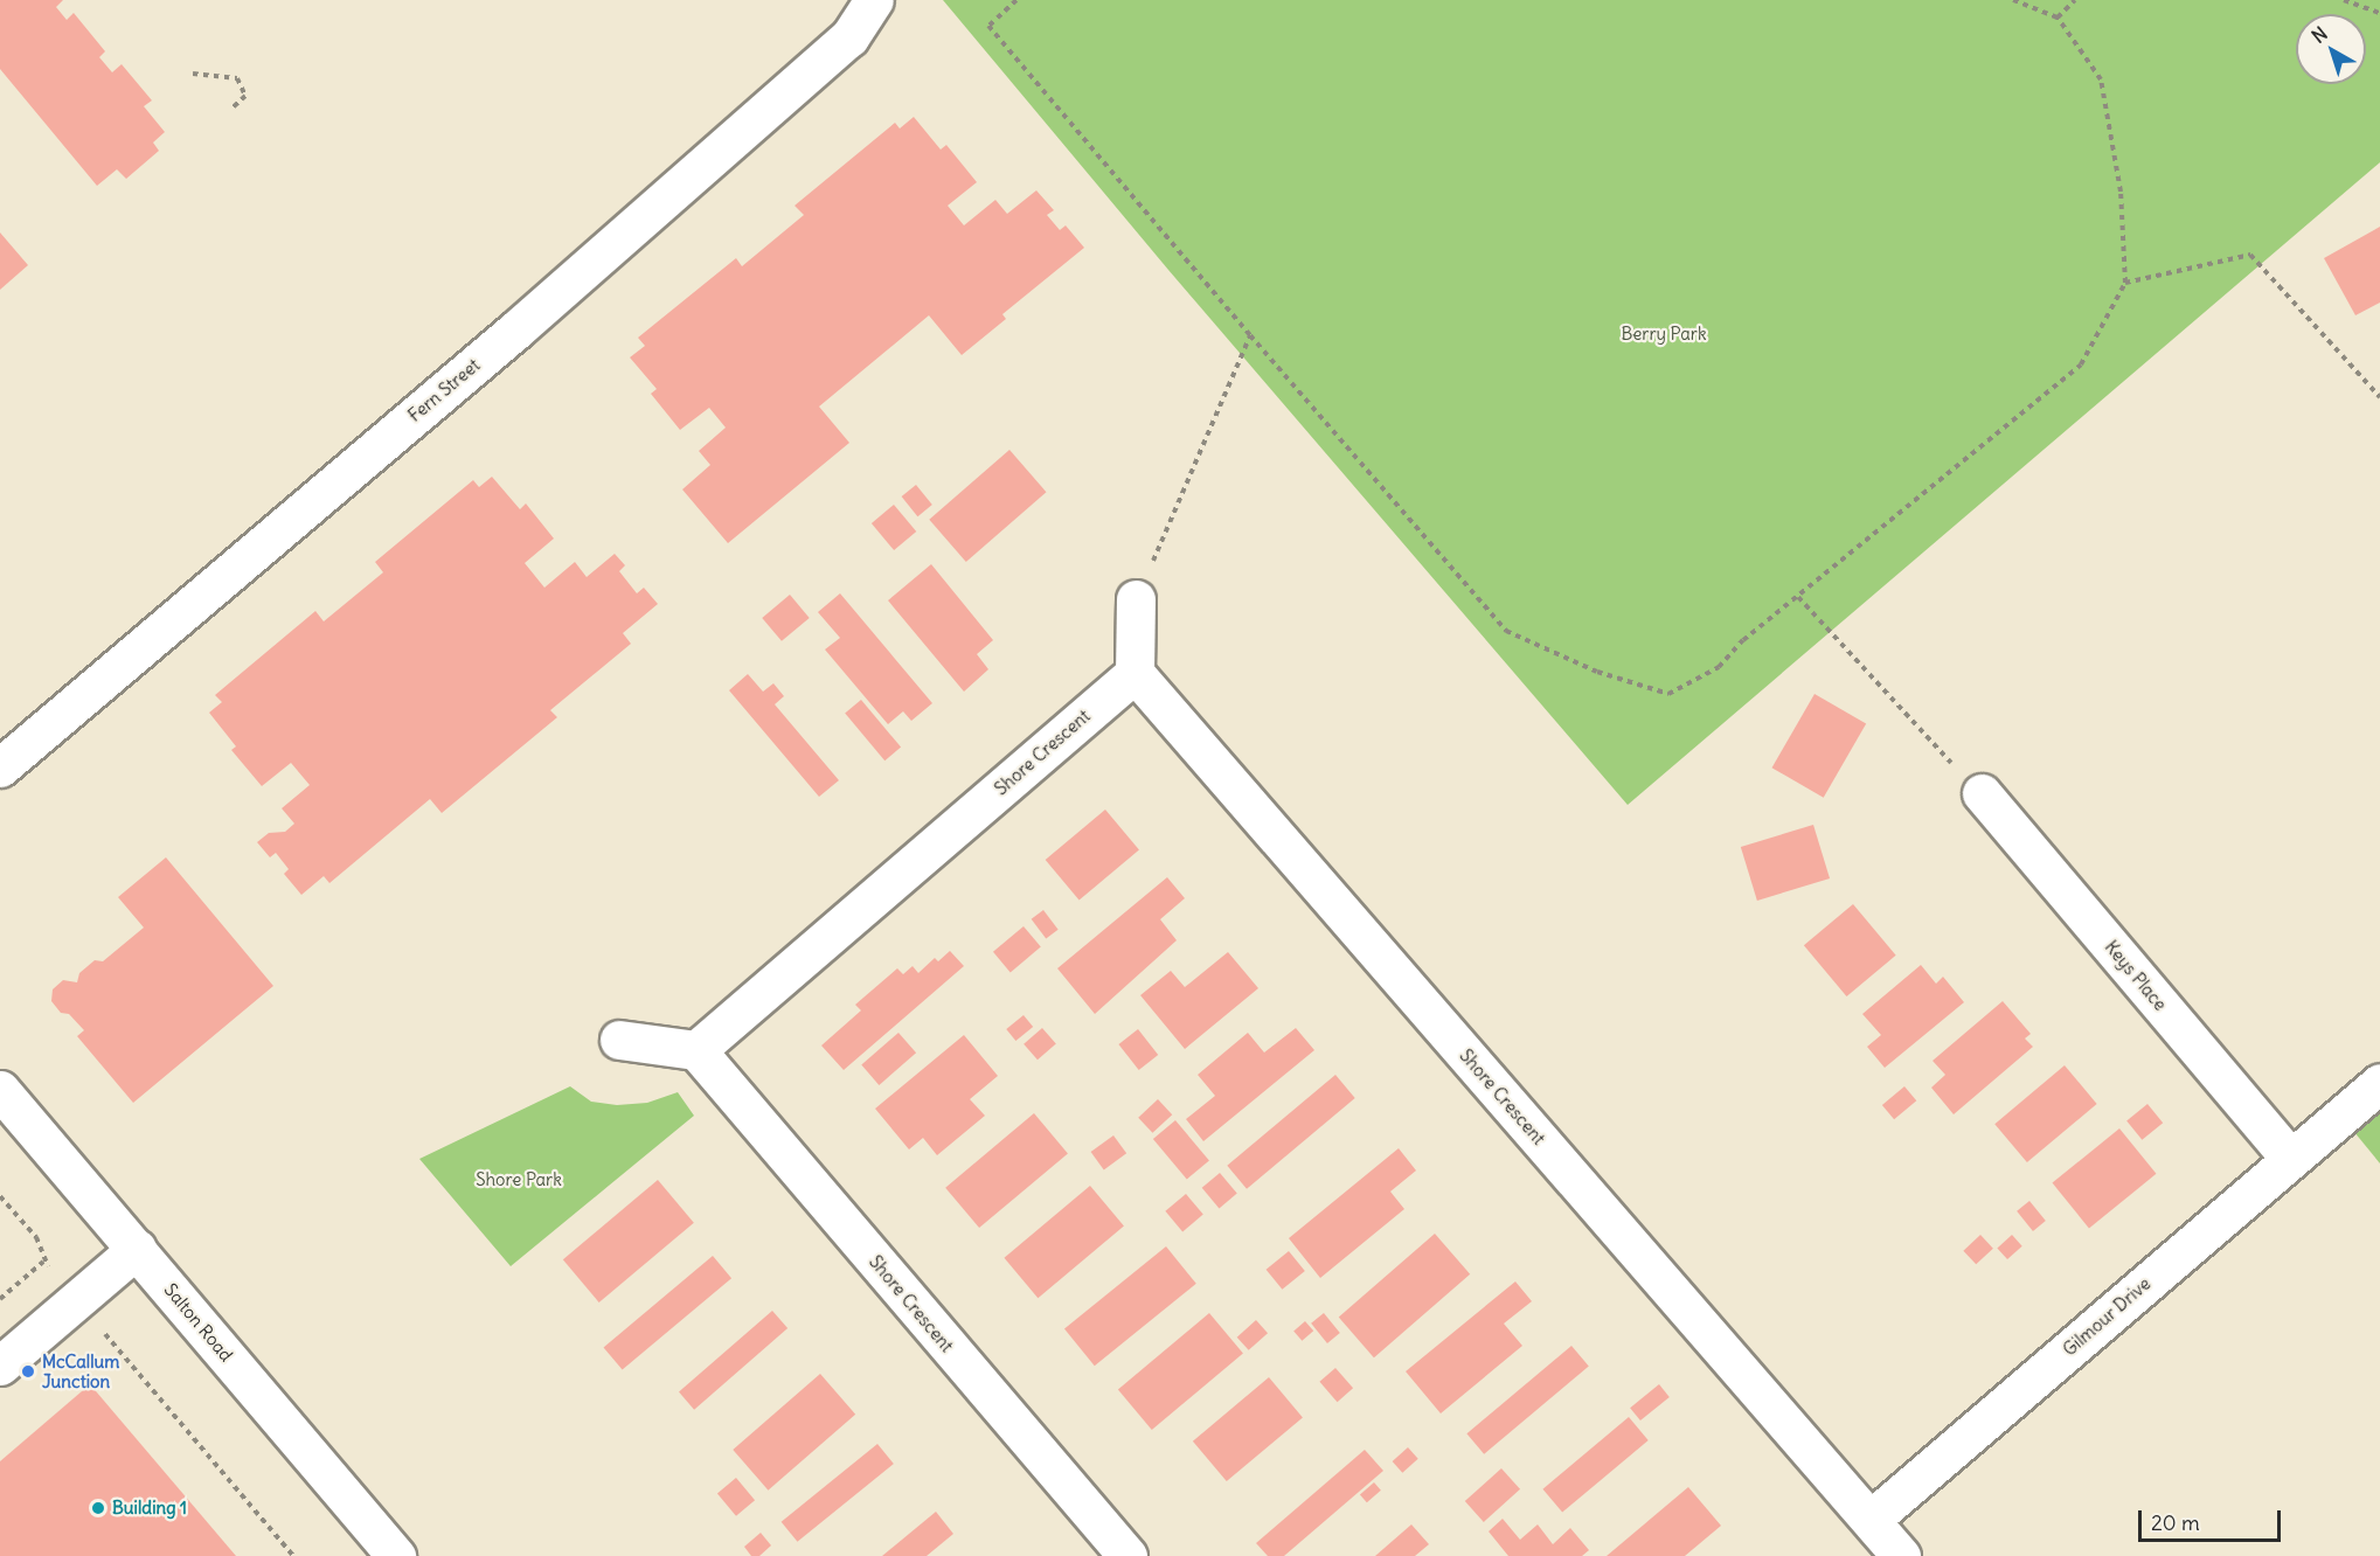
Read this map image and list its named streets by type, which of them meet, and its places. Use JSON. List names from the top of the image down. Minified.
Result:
{"streets":{"street":["Fern Street","Shore Crescent","Keys Place","Gilmour Drive","Salton Road"]},"crossings":[["Shore Crescent","Gilmour Drive"],["Keys Place","Gilmour Drive"]],"parks":["Berry Park","Shore Park"],"places":["McCallum Junction","Building 1"],"scale_bar":"20 m","north":"top left"}
